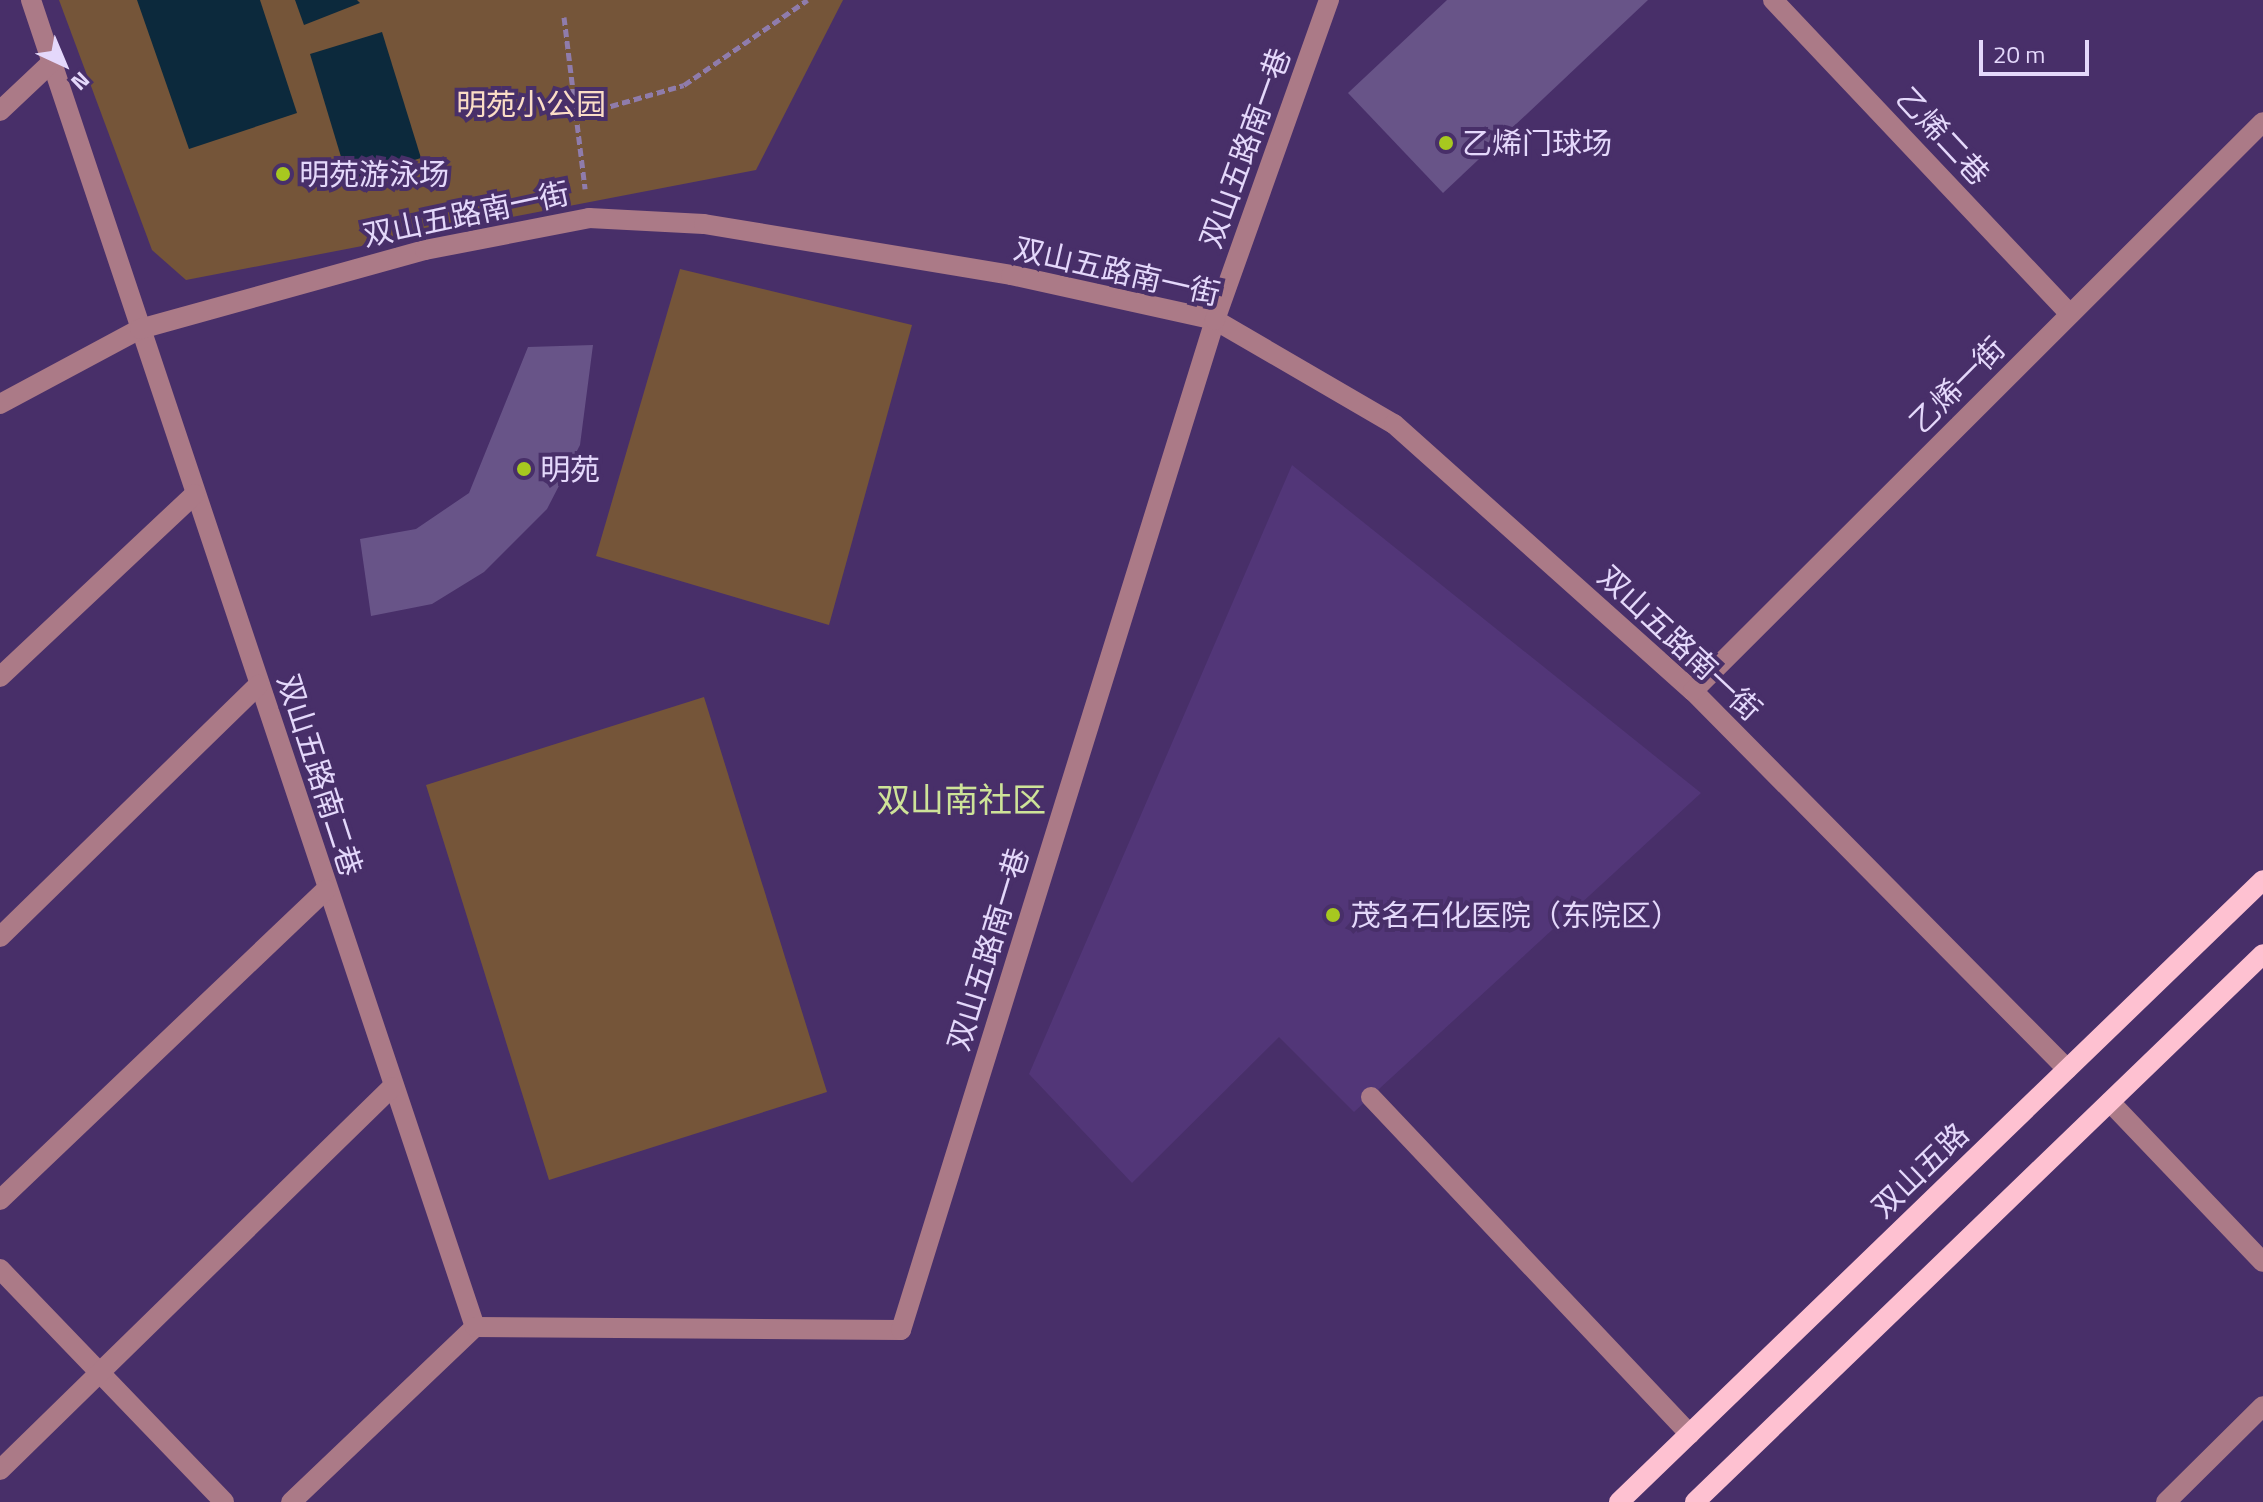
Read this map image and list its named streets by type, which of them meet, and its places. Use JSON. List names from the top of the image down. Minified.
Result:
{"streets":{"main road":["双山五路"],"street":["乙烯二巷","双山五路南一巷","双山五路南一街","乙烯一街","双山五路南二巷"]},"crossings":[["乙烯二巷","乙烯一街"],["双山五路南一巷","双山五路南一街"],["双山五路南一巷","双山五路南二巷"],["双山五路南一街","乙烯一街"],["双山五路南一街","双山五路南二巷"],["双山五路南一街","双山五路"]],"districts":["双山南社区"],"parks":["明苑小公园"],"places":["乙烯门球场","明苑游泳场","明苑","茂名石化医院（东院区）"],"scale_bar":"20 m","north":"bottom right"}
